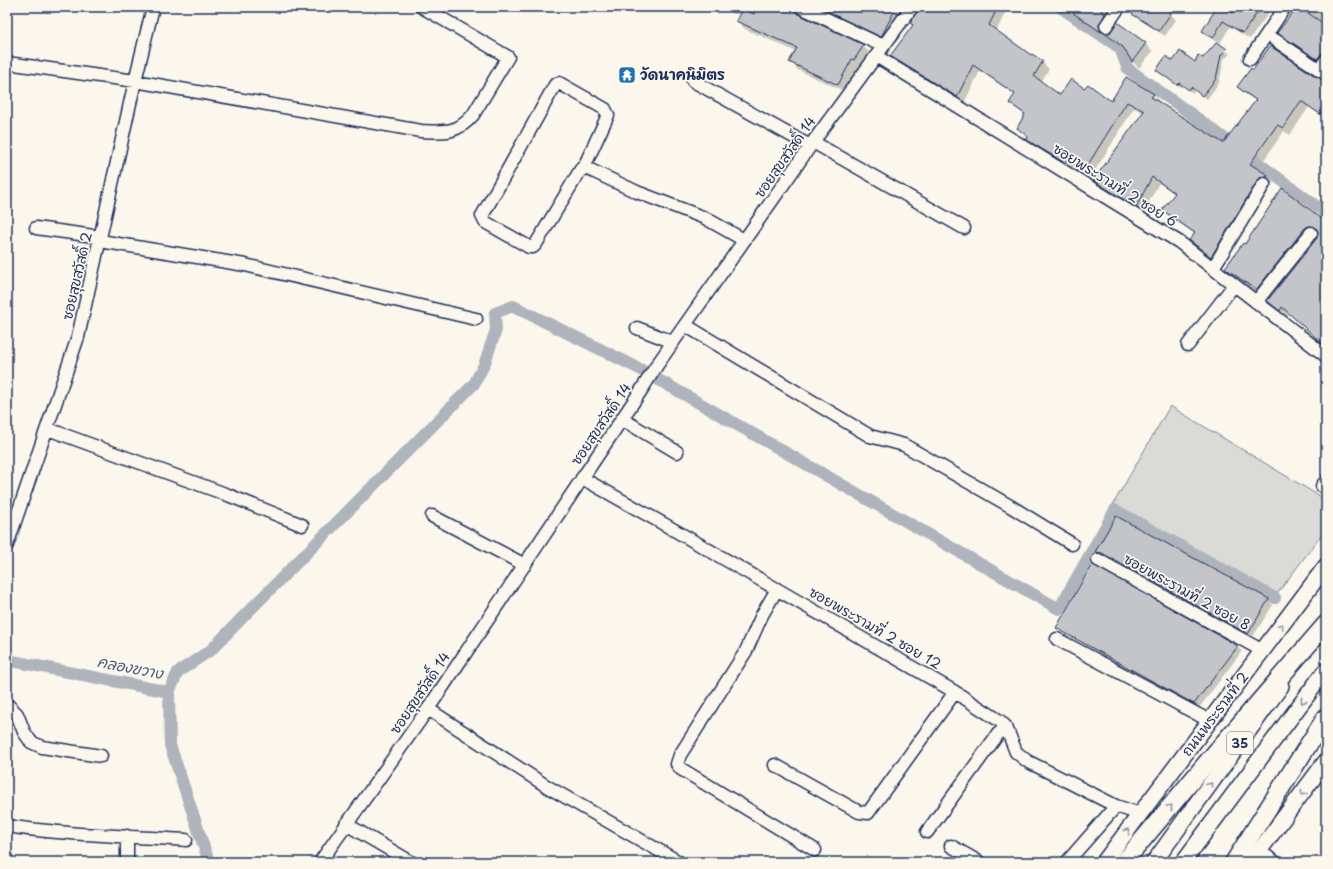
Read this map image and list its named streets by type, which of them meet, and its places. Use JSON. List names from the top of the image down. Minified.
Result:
{"streets":{"main road":["ถนนพระรามที่ 2","35"],"street":["ซอยสุขสวัสดิ์ 14","ซอยพระรามที่ 2 ซอย 6","ซอยสุขสวัสดิ์ 2","ซอยพระรามที่ 2 ซอย 8","ซอยพระรามที่ 2 ซอย 12"]},"crossings":[["ซอยสุขสวัสดิ์ 14","ซอยพระรามที่ 2 ซอย 6"],["ซอยสุขสวัสดิ์ 14","ซอยพระรามที่ 2 ซอย 12"],["ซอยพระรามที่ 2 ซอย 8","ถนนพระรามที่ 2"],["ซอยพระรามที่ 2 ซอย 12","ถนนพระรามที่ 2"]],"water":["คลองขวาง"],"places":{"temple":["วัดนาคนิมิตร"]}}
